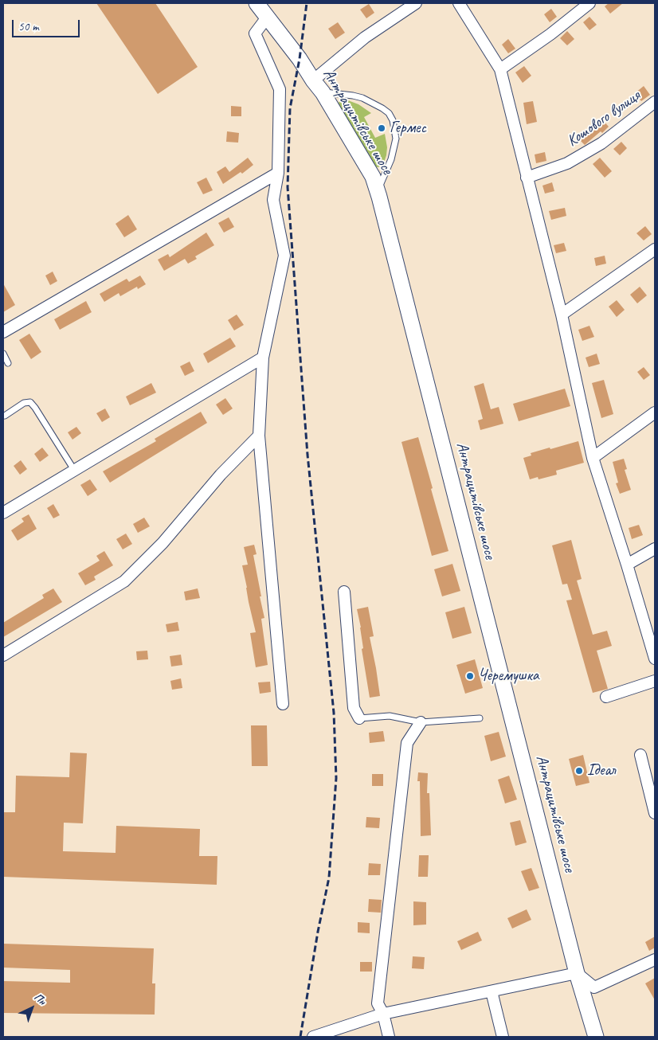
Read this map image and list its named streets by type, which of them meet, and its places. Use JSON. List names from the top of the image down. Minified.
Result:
{"streets":{"main road":["Антрацитівське шосе"],"street":["Кошового вулиця"]},"places":["Гермес","Черемушка","Ідеал"],"scale_bar":"50 m","north":"top right"}
